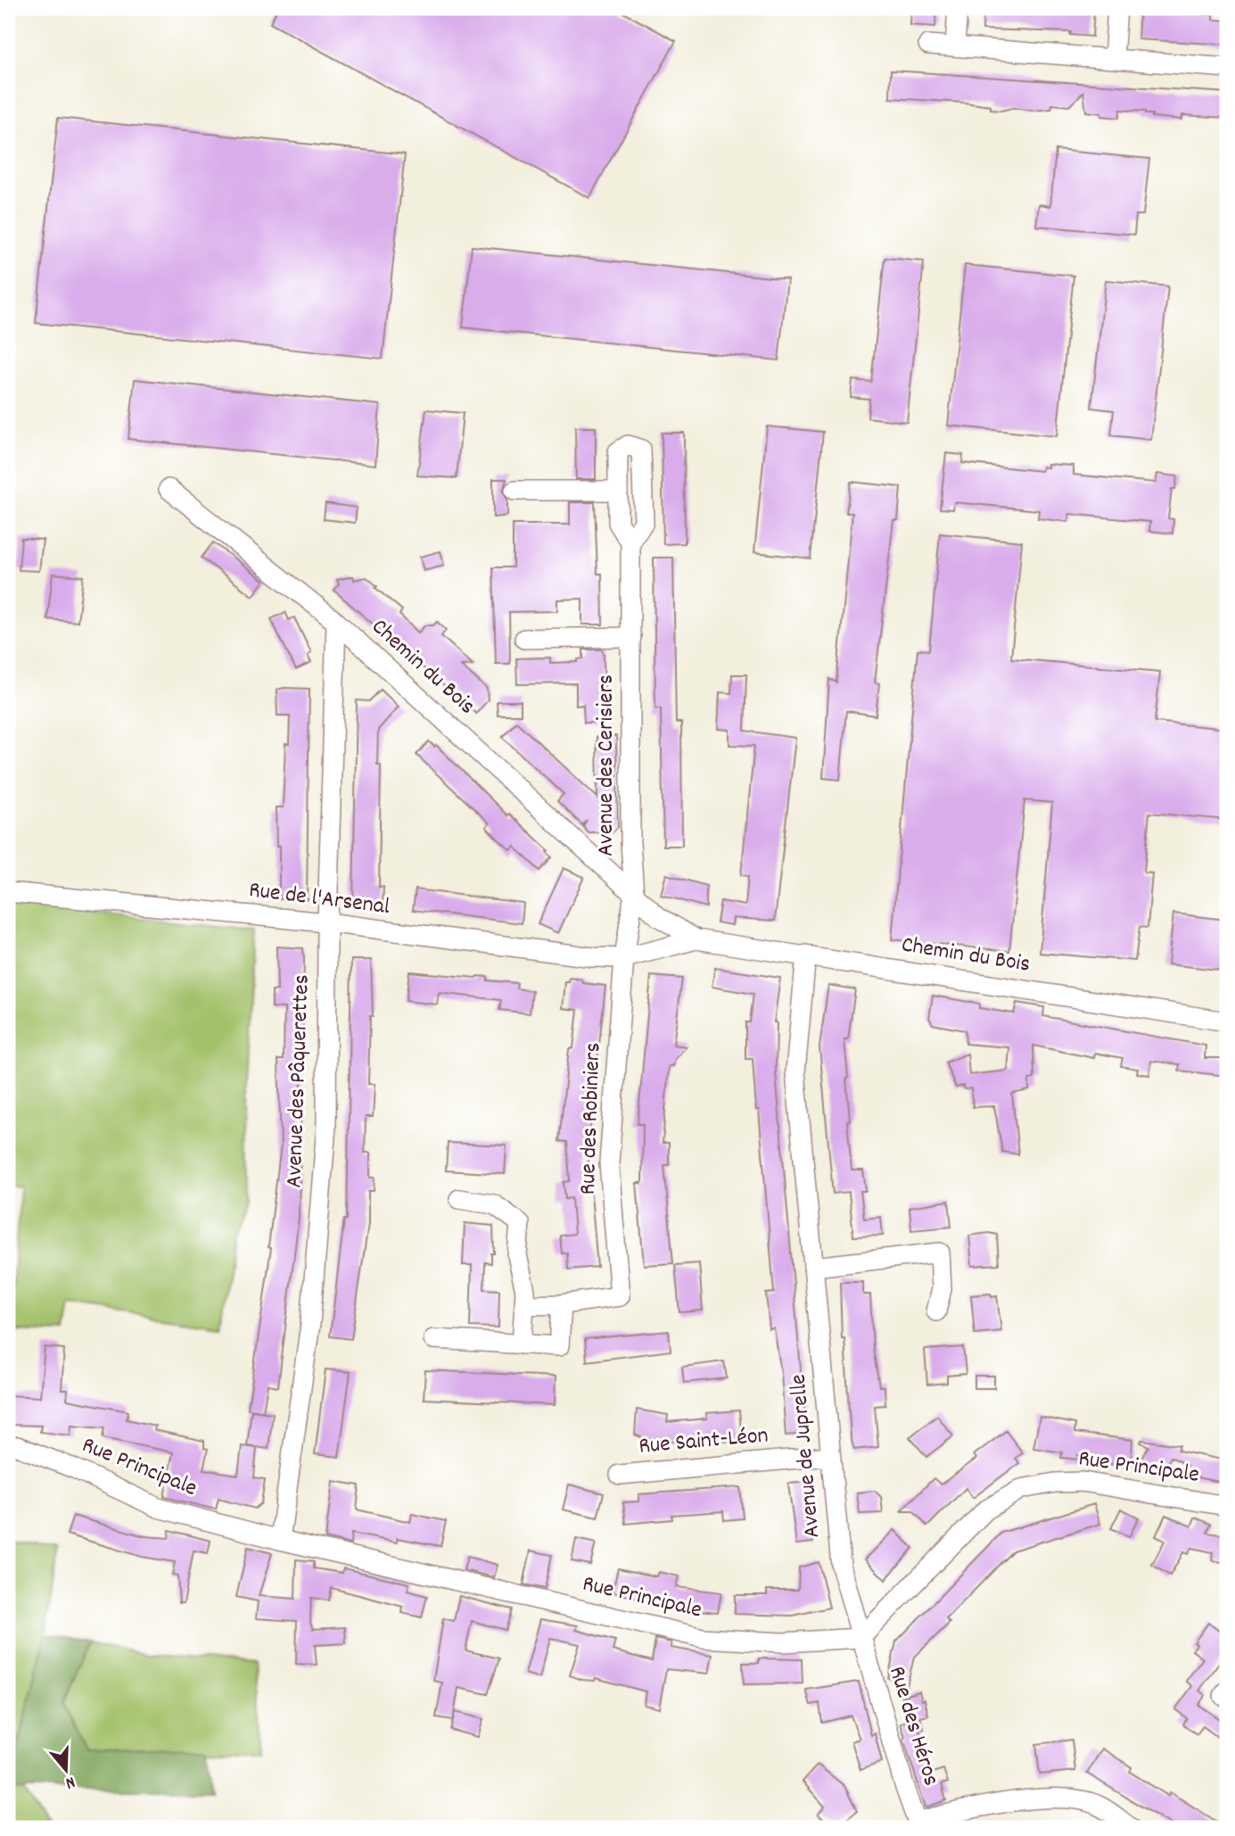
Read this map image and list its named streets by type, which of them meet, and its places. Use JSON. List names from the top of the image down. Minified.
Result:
{"streets":{"street":["Chemin du Bois","Avenue des Cerisiers","Rue de l'Arsenal","Avenue des Pâquerettes","Rue des Robiniers","Rue Saint-Léon","Avenue de Juprelle","Rue Principale","Rue des Héros"]},"crossings":[["Chemin du Bois","Avenue des Cerisiers"],["Chemin du Bois","Rue de l'Arsenal"],["Chemin du Bois","Avenue des Pâquerettes"],["Chemin du Bois","Rue des Robiniers"],["Chemin du Bois","Avenue de Juprelle"],["Rue de l'Arsenal","Avenue des Pâquerettes"],["Rue de l'Arsenal","Rue des Robiniers"],["Avenue des Pâquerettes","Rue Principale"],["Rue Saint-Léon","Avenue de Juprelle"],["Avenue de Juprelle","Rue Principale"],["Avenue de Juprelle","Rue des Héros"],["Rue Principale","Rue des Héros"]],"north":"bottom"}
